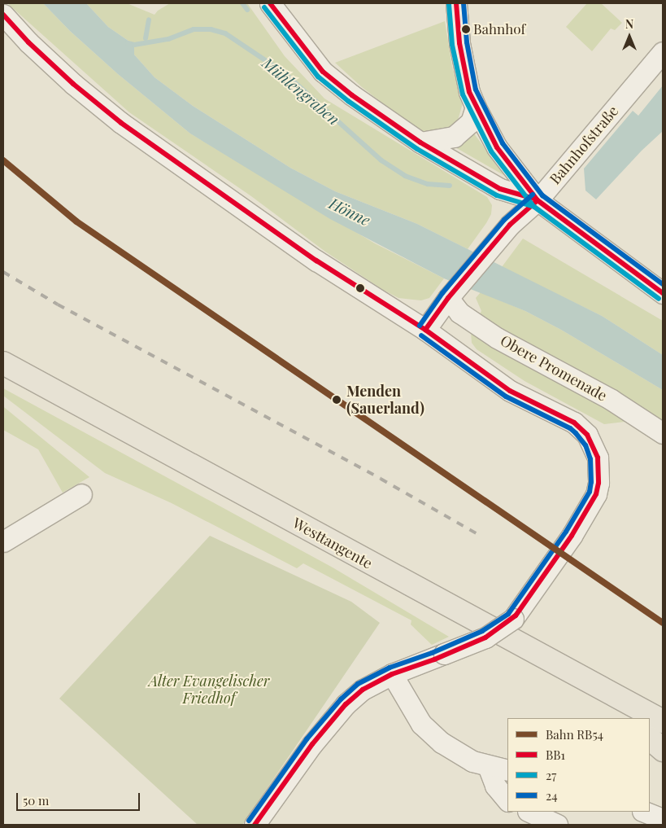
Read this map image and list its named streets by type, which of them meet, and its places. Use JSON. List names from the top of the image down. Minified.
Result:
{"streets":{"main road":["Westtangente"],"street":["Bahnhofstraße","Obere Promenade"]},"crossings":[["Bahnhofstraße","Obere Promenade"]],"water":["Mühlengraben","Hönne"],"parks":["Alter Evangelischer Friedhof"],"places":["Bahnhof","Menden (Sauerland)"],"lines":["transit line BB1","transit line 24","transit line 27","rail line RB54"],"legend":["Bahn RB54","BB1","27","24"],"scale_bar":"50 m","north":"top"}
